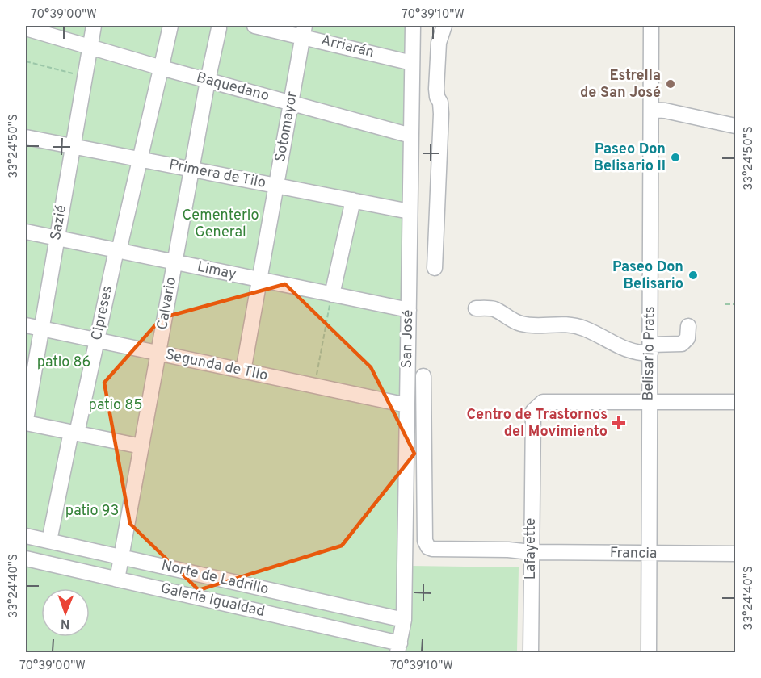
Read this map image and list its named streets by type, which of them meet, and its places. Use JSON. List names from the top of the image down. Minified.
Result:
{"streets":{"street":["Arriarán","Baquedano","Sotomayor","Primera de Tilo","Sazié","Limay","Calvario","Cipreses","San José","Belisario Prats","Segunda de TIlo","Lafayette","Francia","Norte de Ladrillo","Galería Igualdad"]},"crossings":[["Arriarán","Sotomayor"],["Arriarán","San José"],["Baquedano","Sotomayor"],["Baquedano","Sazié"],["Baquedano","Calvario"],["Baquedano","Cipreses"],["Baquedano","San José"],["Sotomayor","Primera de Tilo"],["Sotomayor","Limay"],["Sotomayor","Segunda de TIlo"],["Primera de Tilo","Sazié"],["Primera de Tilo","Calvario"],["Primera de Tilo","Cipreses"],["Primera de Tilo","San José"],["Sazié","Limay"],["Sazié","Segunda de TIlo"],["Limay","Calvario"],["Limay","Cipreses"],["Limay","San José"],["Calvario","Segunda de TIlo"],["Calvario","Norte de Ladrillo"],["Calvario","Galería Igualdad"],["Cipreses","Segunda de TIlo"],["Cipreses","Norte de Ladrillo"],["San José","Segunda de TIlo"],["San José","Norte de Ladrillo"],["San José","Galería Igualdad"],["Belisario Prats","Lafayette"],["Belisario Prats","Francia"],["Lafayette","Francia"]],"parks":["Cementerio General","patio 86","patio 85","patio 93"],"places":{"other":["Estrella de San José","Paseo Don Belisario II","Paseo Don Belisario"],"health":["Centro de Trastornos del Movimiento"]},"north":"bottom","coordinates":["70°39'00\"W","70°39'10\"W","33°24'50\"S","33°24'40\"S"]}
